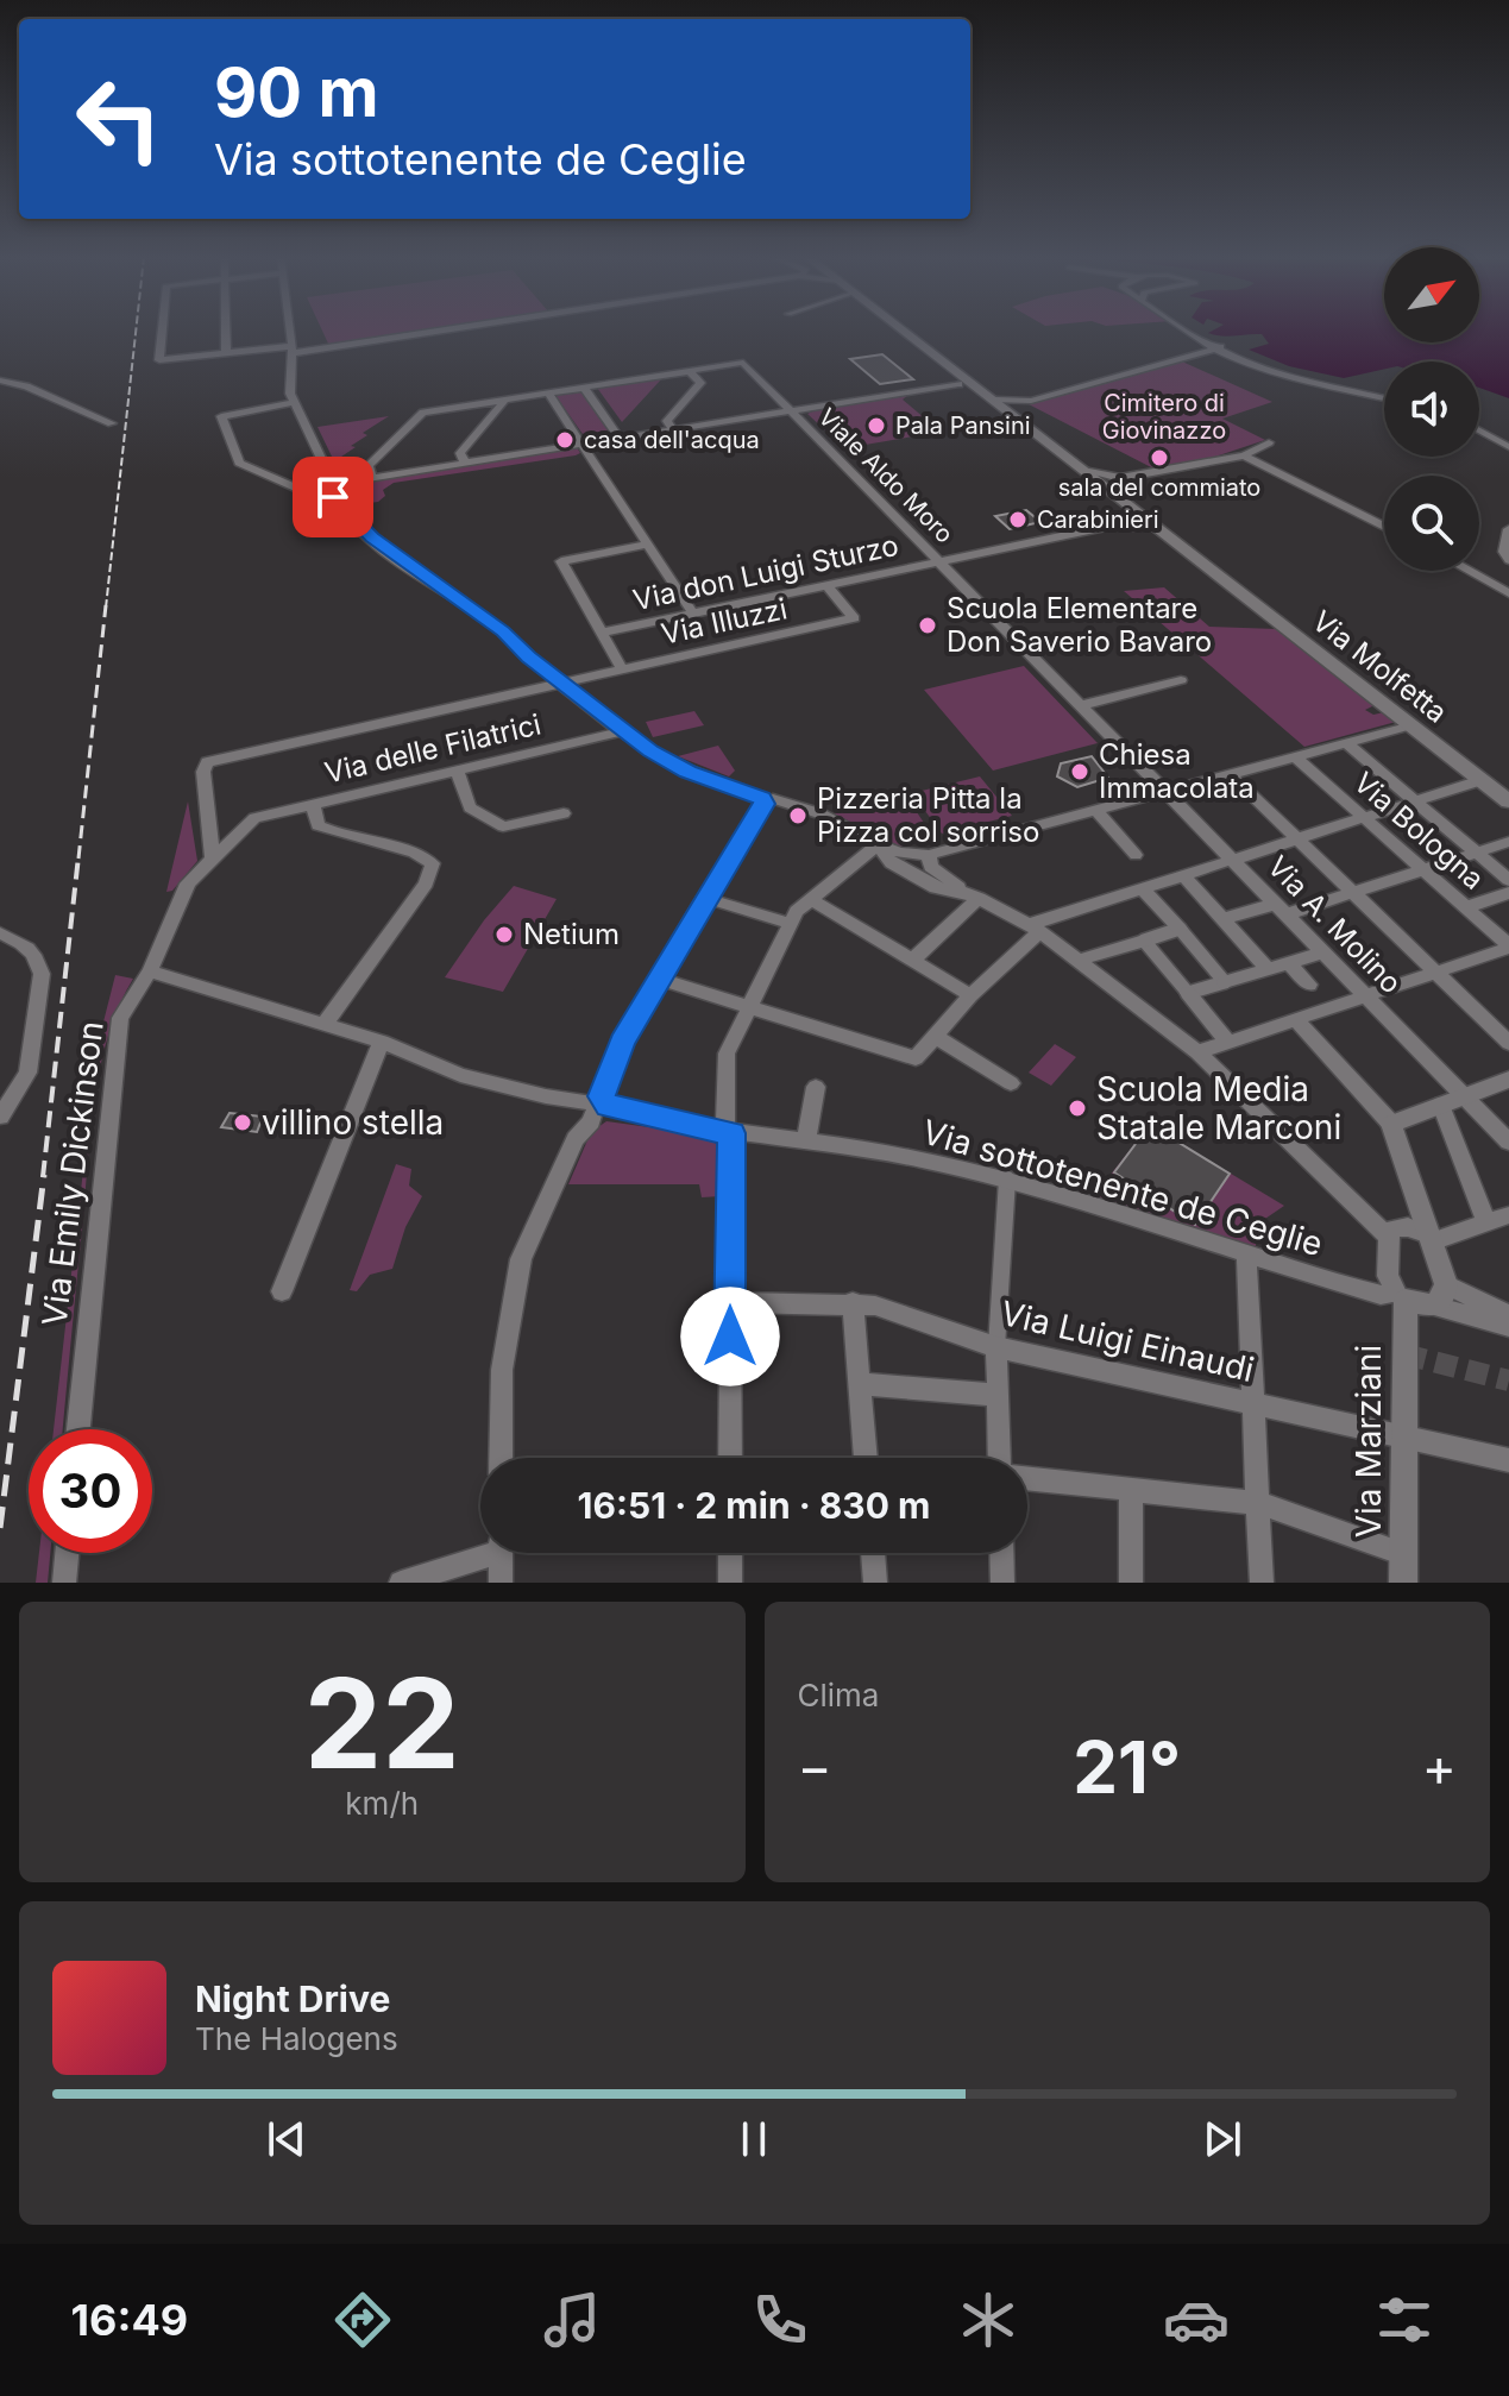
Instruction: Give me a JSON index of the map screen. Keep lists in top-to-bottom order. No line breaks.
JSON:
{"streets":{"main road":["Via Molfetta"],"street":["Viale Aldo Moro","Via don Luigi Sturzo","Via Illuzzi","Via delle Filatrici","Via Bologna","Via A. Molino","Via Emily Dickinson","Via sottotenente de Ceglie","Via Luigi Einaudi","Via Marziani"]},"crossings":[["Viale Aldo Moro","Via don Luigi Sturzo"],["Viale Aldo Moro","Via A. Molino"],["Via don Luigi Sturzo","Via Illuzzi"],["Via don Luigi Sturzo","Via Molfetta"],["Via Illuzzi","Via Emily Dickinson"],["Via delle Filatrici","Via Emily Dickinson"],["Via sottotenente de Ceglie","Via Marziani"],["Via Luigi Einaudi","Via Marziani"]],"parks":["Cimitero di Giovinazzo"],"places":["Pala Pansini","casa dell'acqua","sala del commiato","Carabinieri","Scuola Elementare Don Saverio Bavaro","Chiesa Immacolata","Pizzeria Pitta la Pizza col sorriso","Netium","Scuola Media Statale Marconi","villino stella"],"north":"top right","page":{"turn":["90 m","Via sottotenente de Ceglie"],"limit":"30","trip":"16:51 · 2 min · 830 m","tile":[["22","km/h"],"Clima"],"heat":["−","21°","+"],"song":["Night Drive","The Halogens"],"tabs":"16:49"}}
